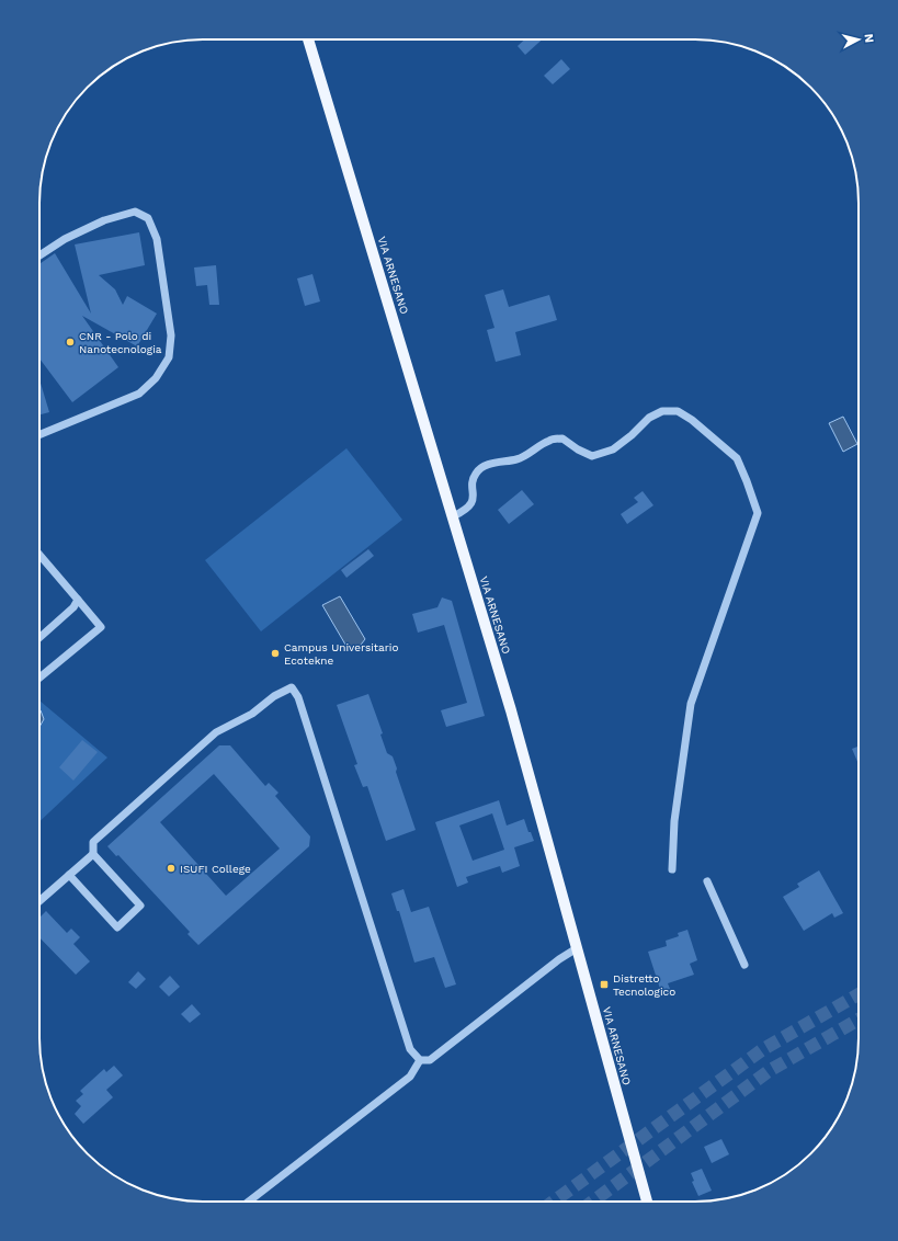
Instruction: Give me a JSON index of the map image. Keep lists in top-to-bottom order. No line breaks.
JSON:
{"streets":{"main road":["VIA ARNESANO"]},"places":{"other":["CNR - Polo di Nanotecnologia","Campus Universitario Ecotekne","ISUFI College"],"transit":["Distretto Tecnologico"]},"north":"right"}
